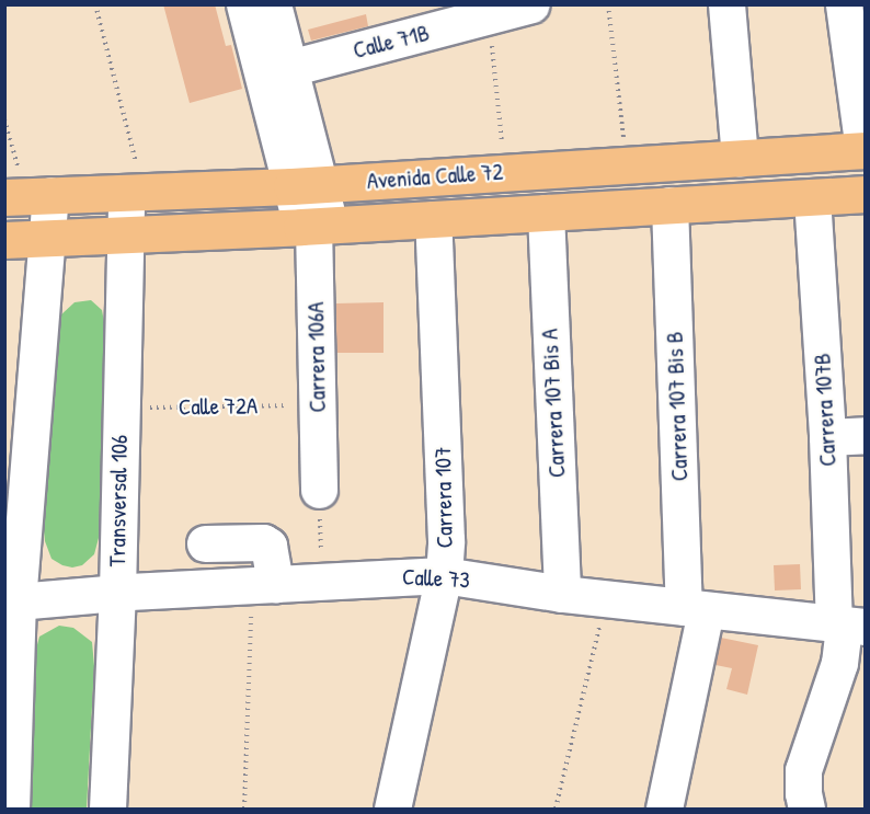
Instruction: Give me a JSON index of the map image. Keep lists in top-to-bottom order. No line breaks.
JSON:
{"streets":{"main road":["Avenida Calle 72"],"street":["Calle 71B","Carrera 106A","Carrera 107 Bis A","Carrera 107 Bis B","Carrera 107B","Carrera 107","Transversal 106","Calle 73"],"path":["Calle 72A"]},"crossings":[["Calle 71B","Carrera 106A"],["Avenida Calle 72","Carrera 106A"],["Avenida Calle 72","Carrera 107 Bis A"],["Avenida Calle 72","Carrera 107 Bis B"],["Avenida Calle 72","Carrera 107B"],["Avenida Calle 72","Carrera 107"],["Avenida Calle 72","Transversal 106"],["Carrera 106A","Calle 72A"],["Carrera 107 Bis A","Calle 73"],["Calle 72A","Transversal 106"],["Carrera 107 Bis B","Calle 73"],["Carrera 107B","Calle 73"],["Carrera 107","Calle 73"],["Transversal 106","Calle 73"]]}
